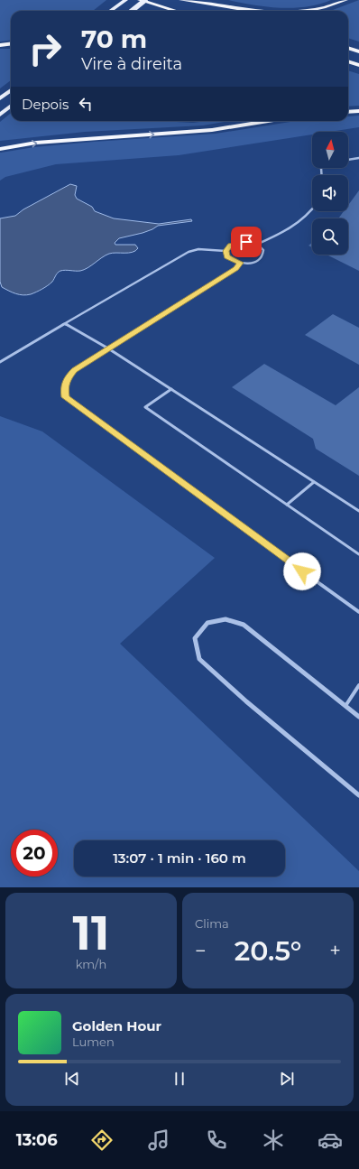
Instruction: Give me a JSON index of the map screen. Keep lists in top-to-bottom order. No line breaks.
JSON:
{"north":"top","page":{"turn":["70 m","Vire à direita"],"then":"Depois","limit":"20","trip":"13:07 · 1 min · 160 m","tile":[["11","km/h"],"Clima"],"heat":["−","20.5°","+"],"song":["Golden Hour","Lumen"],"tabs":"13:06"}}
